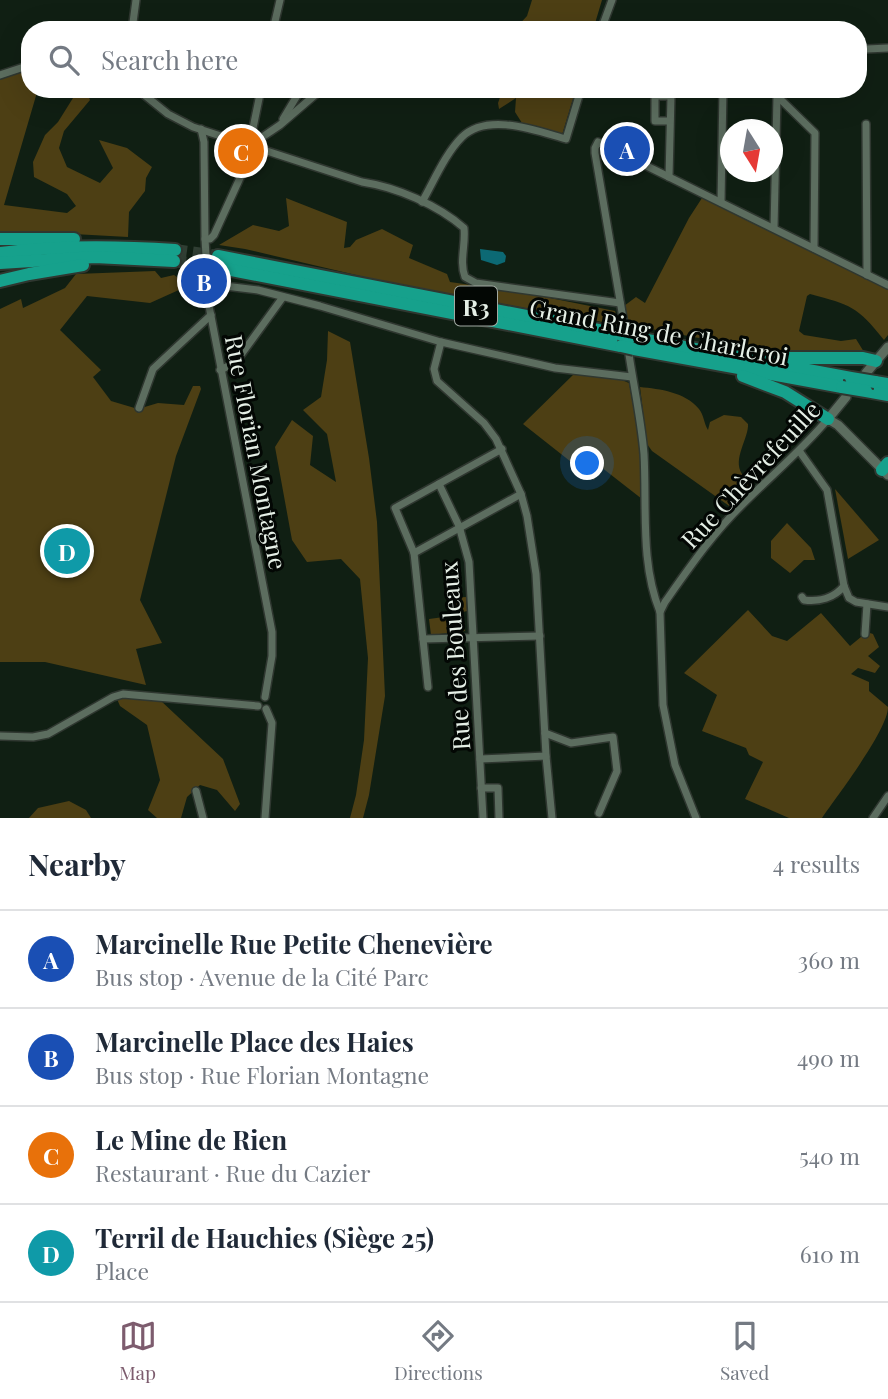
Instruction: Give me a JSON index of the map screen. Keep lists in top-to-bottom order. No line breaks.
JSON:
{"streets":{"highway":["R3","Grand Ring de Charleroi"],"street":["Rue Florian Montagne","Rue Chèvrefeuille","Rue des Bouleaux"]},"crossings":[["Grand Ring de Charleroi","Rue Chèvrefeuille"]],"north":"bottom","page":{"search":"Search here","pins":["A","C","B","D"],"heading":["Nearby","4 results"],"list":[{"mark":"A","name":"Marcinelle Rue Petite Chenevière","note":"Bus stop · Avenue de la Cité Parc","value":"360 m"},{"mark":"B","name":"Marcinelle Place des Haies","note":"Bus stop · Rue Florian Montagne","value":"490 m"},{"mark":"C","name":"Le Mine de Rien","note":"Restaurant · Rue du Cazier","value":"540 m"},{"mark":"D","name":"Terril de Hauchies (Siège 25)","note":"Place","value":"610 m"}],"nav":["Map","Directions","Saved"]}}
